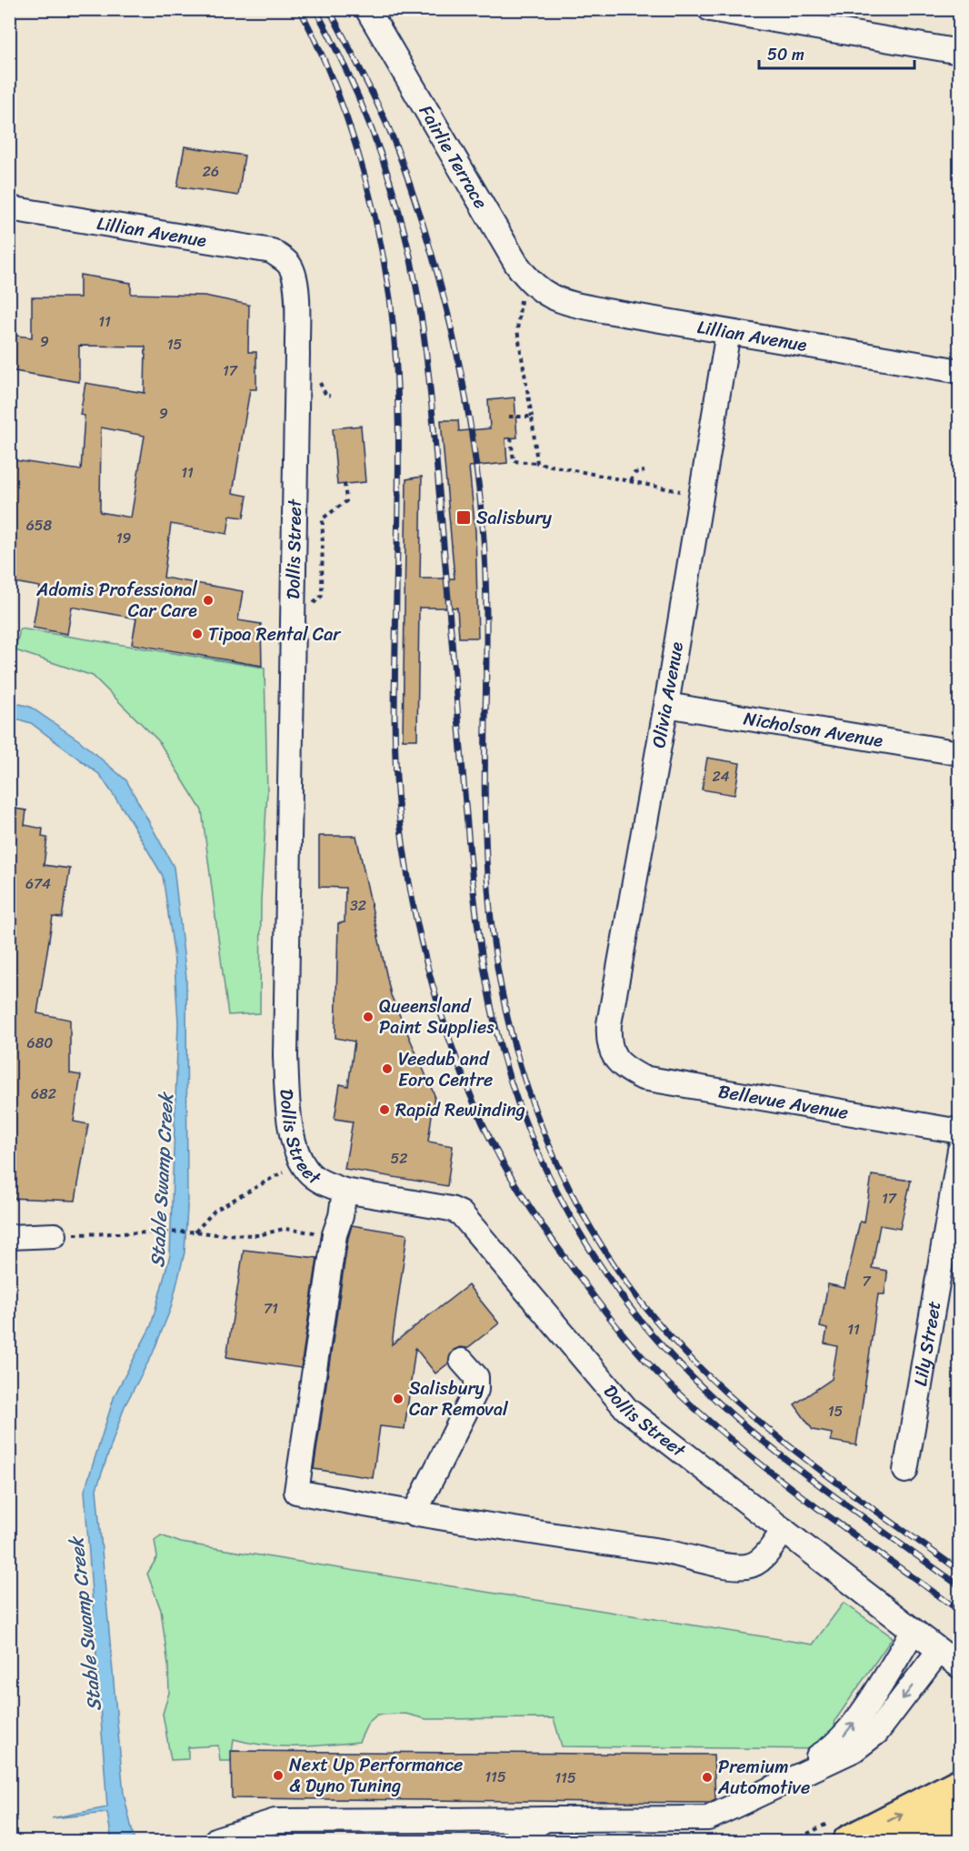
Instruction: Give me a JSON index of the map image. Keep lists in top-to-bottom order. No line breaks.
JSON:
{"streets":{"street":["Fairlie Terrace","Lillian Avenue","Dollis Street","Olivia Avenue","Nicholson Avenue","Bellevue Avenue","Lily Street"]},"crossings":[["Fairlie Terrace","Lillian Avenue"],["Lillian Avenue","Dollis Street"],["Lillian Avenue","Olivia Avenue"],["Olivia Avenue","Nicholson Avenue"],["Olivia Avenue","Bellevue Avenue"]],"water":["Stable Swamp Creek"],"places":{"transit":["Salisbury"],"other":["Adomis Professional Car Care","Tipoa Rental Car","Queensland Paint Supplies","Veedub and Eoro Centre","Rapid Rewinding","Salisbury Car Removal","Next Up Performance & Dyno Tuning","Premium Automotive"]},"house_numbers":["26","11","9","15","17","9","11","658","19","24","674","32","680","682","52","17","7","71","11","15","115","115"],"scale_bar":"50 m"}
